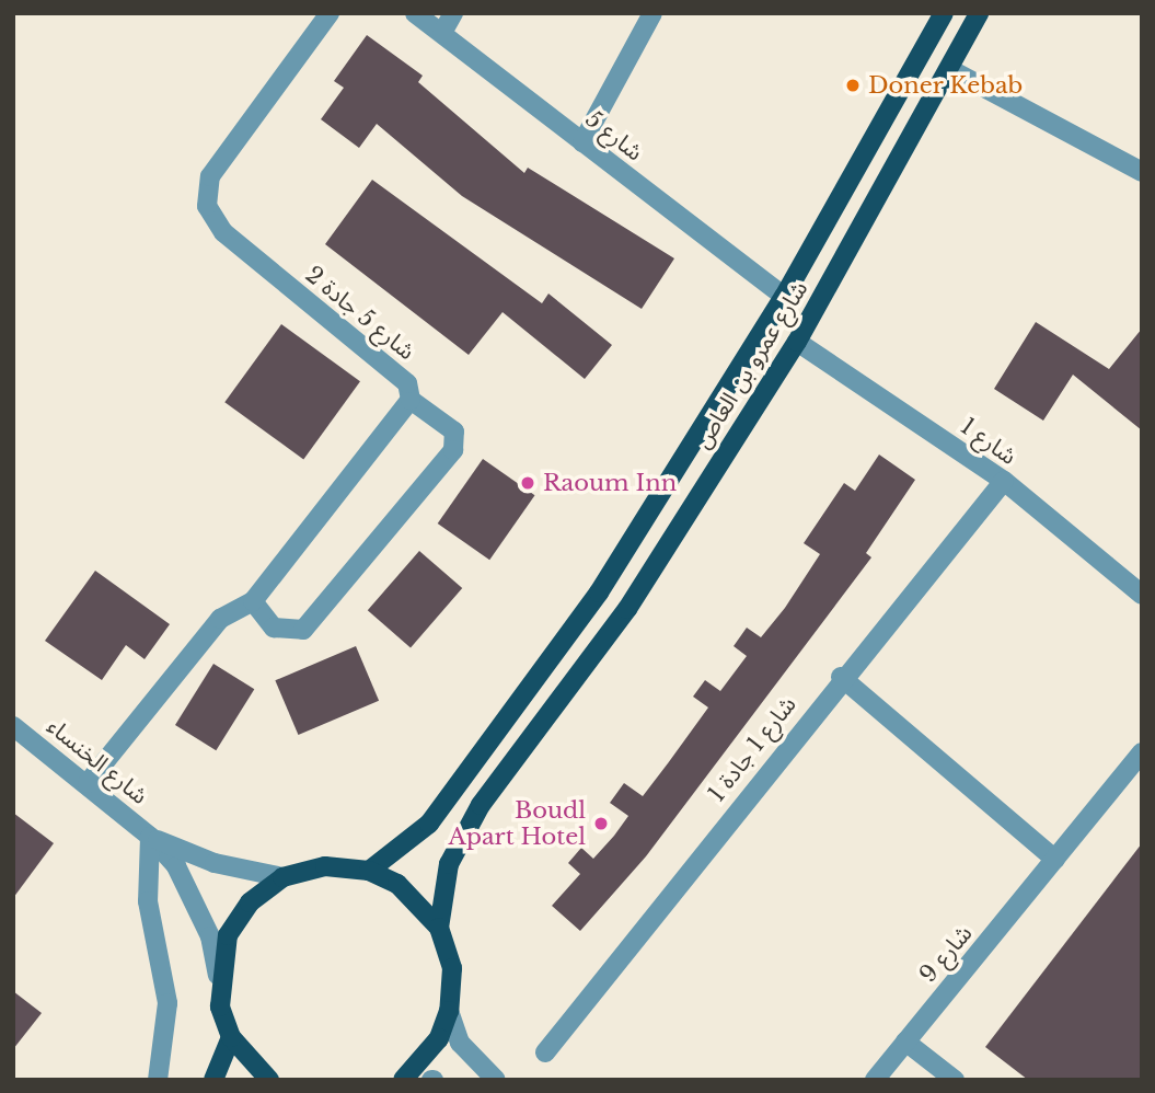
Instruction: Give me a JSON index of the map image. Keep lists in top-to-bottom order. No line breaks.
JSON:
{"streets":{"main road":["شارع عمرو بن العاص"],"street":["شارع 5","شارع 5 جادة 2","شارع 1","شارع 1 جادة 1","شارع الخنساء","شارع 9"]},"crossings":[["شارع 5","شارع عمرو بن العاص"],["شارع عمرو بن العاص","شارع 1"],["شارع 1","شارع 1 جادة 1"]],"places":["Doner Kebab","Raoum Inn","Boudl Apart Hotel"]}
